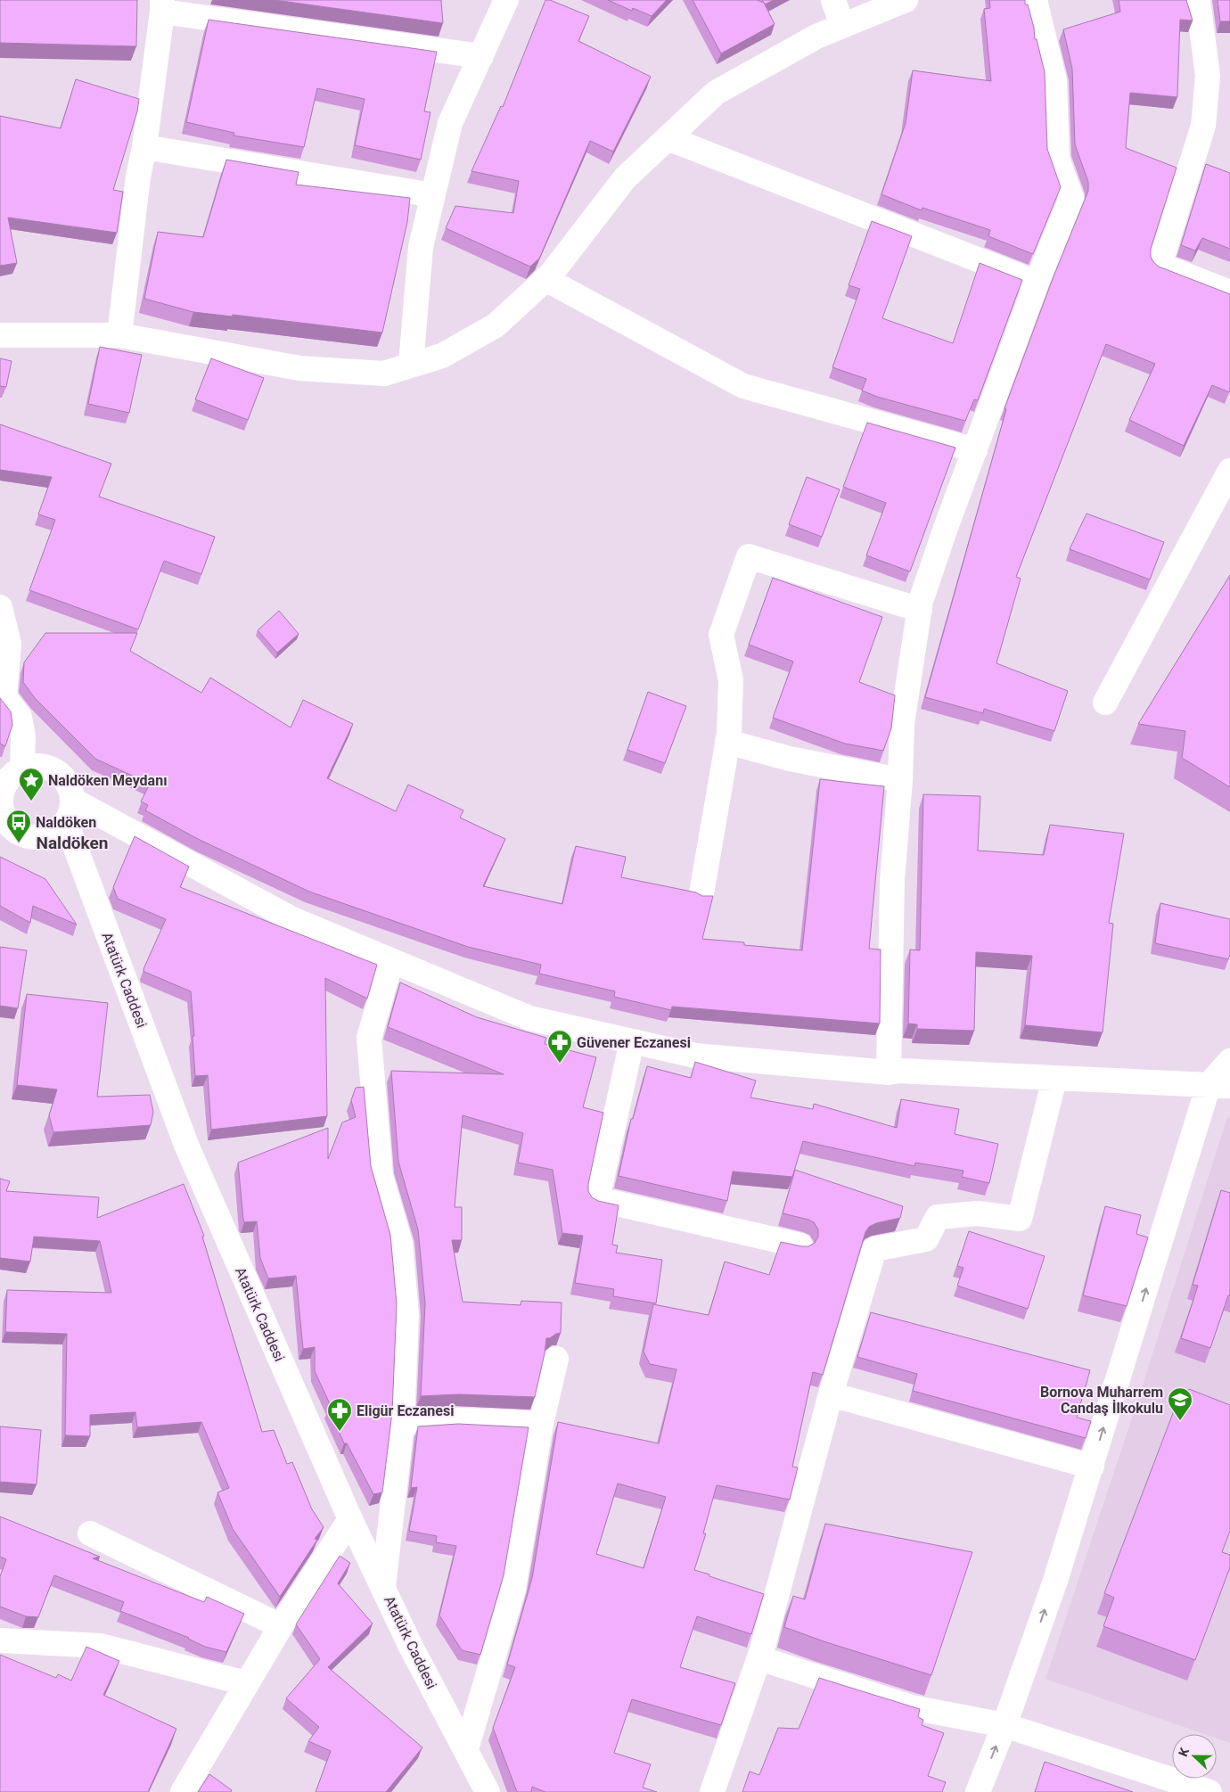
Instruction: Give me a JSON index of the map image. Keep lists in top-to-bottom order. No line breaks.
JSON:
{"streets":{"street":["Atatürk Caddesi"]},"districts":["Naldöken"],"places":{"place":["Naldöken Meydanı"],"bus stop":["Naldöken"],"pharmacy":["Güvener Eczanesi","Eligür Eczanesi"],"school or university":["Bornova Muharrem Candaş İlkokulu"]},"north":"left"}
